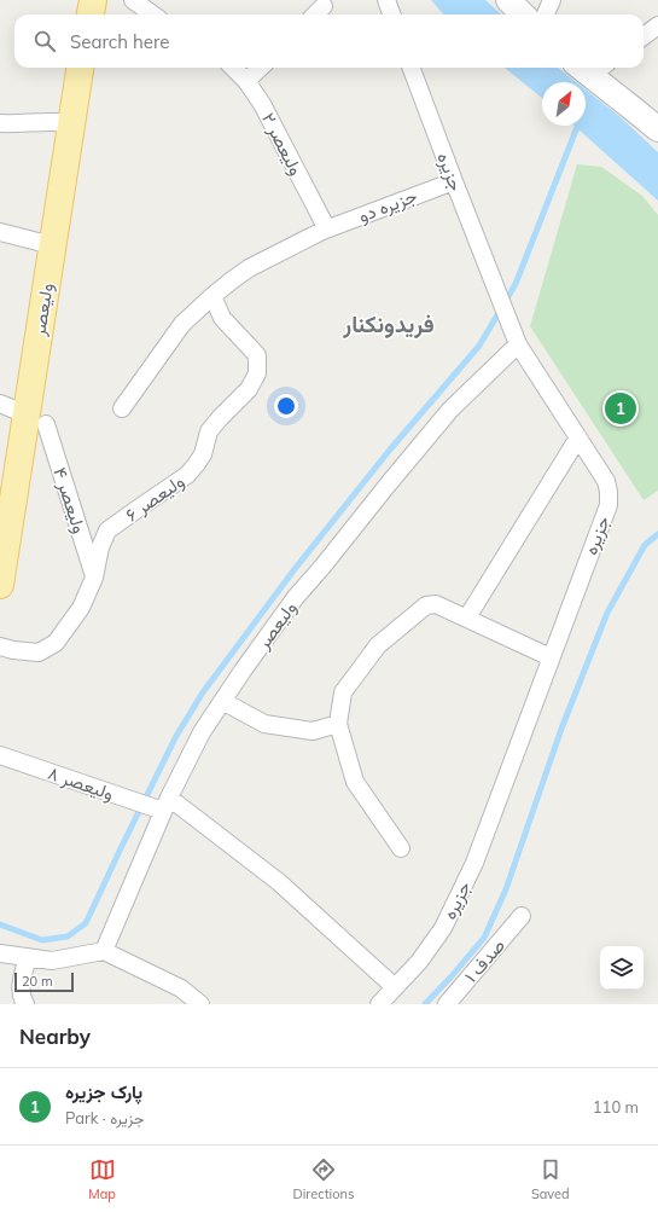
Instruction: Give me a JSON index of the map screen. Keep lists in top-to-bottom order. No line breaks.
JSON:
{"streets":{"main road":["ولیعصر"],"street":["ولیعصر ۲","جزیره","جزیره دو","ولیعصر ۶","ولیعصر ۴","ولیعصر ۸","صدف ۱"]},"crossings":[["ولیعصر ۲","جزیره دو"],["جزیره","جزیره دو"],["جزیره","ولیعصر"],["جزیره","ولیعصر ۸"],["ولیعصر","ولیعصر ۴"],["ولیعصر","ولیعصر ۸"],["ولیعصر ۶","ولیعصر ۴"]],"districts":["فریدونکنار"],"scale_bar":"20 m","north":"top right","page":{"search":"Search here","pins":"1","scale":"20 m","heading":"Nearby","list":[{"mark":"1","name":"پارک جزیره","note":"Park · جزیره","value":"110 m"}],"nav":["Map","Directions","Saved"]}}
